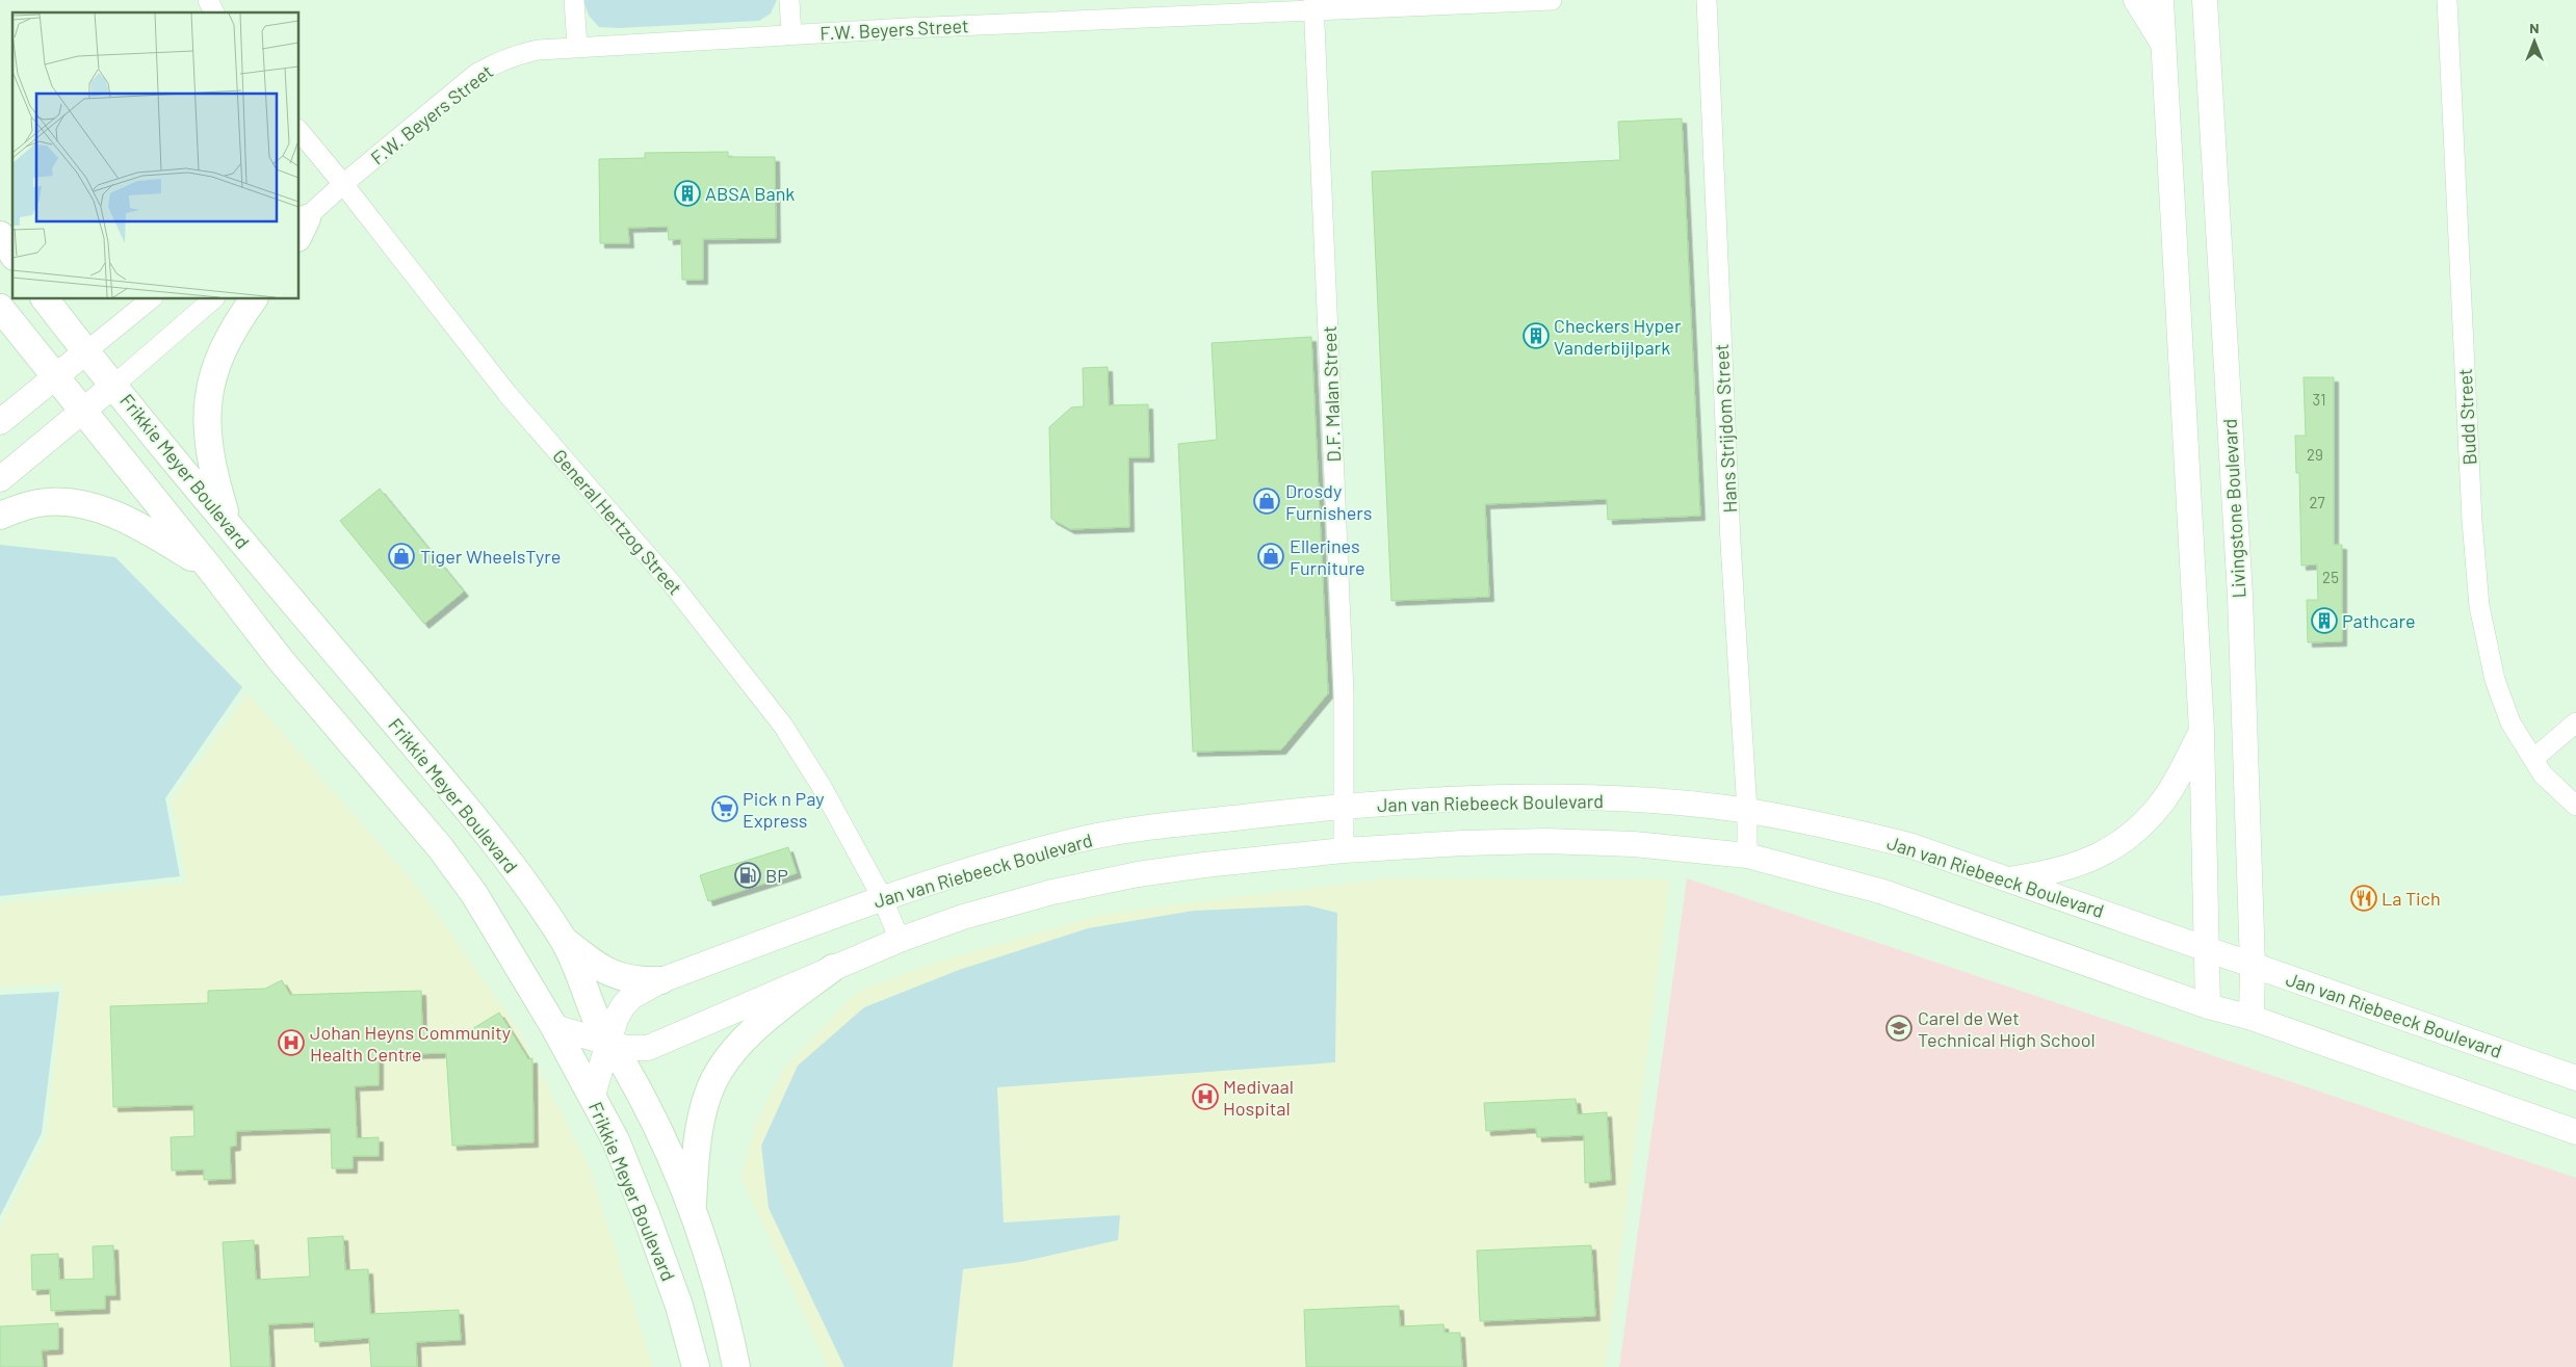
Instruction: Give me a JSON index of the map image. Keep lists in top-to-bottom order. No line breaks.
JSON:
{"streets":{"main road":["Frikkie Meyer Boulevard"],"street":["F.W. Beyers Street","D.F. Malan Street","Budd Street","Hans Strijdom Street","Livingstone Boulevard","General Hertzog Street","Jan van Riebeeck Boulevard"]},"crossings":[["F.W. Beyers Street","D.F. Malan Street"],["F.W. Beyers Street","General Hertzog Street"],["D.F. Malan Street","Jan van Riebeeck Boulevard"],["Hans Strijdom Street","Jan van Riebeeck Boulevard"],["Frikkie Meyer Boulevard","Jan van Riebeeck Boulevard"],["Livingstone Boulevard","Jan van Riebeeck Boulevard"],["General Hertzog Street","Jan van Riebeeck Boulevard"]],"places":{"building":["ABSA Bank","Checkers Hyper Vanderbijlpark","Pathcare"],"shop":["Drosdy Furnishers","Tiger WheelsTyre","Ellerines Furniture"],"supermarket":["Pick n Pay Express"],"fuel station":["BP"],"restaurant":["La Tich"],"school or university":["Carel de Wet Technical High School"],"hospital":["Johan Heyns Community Health Centre","Medivaal Hospital"]},"house_numbers":["31","29","27","25"],"north":"top"}
